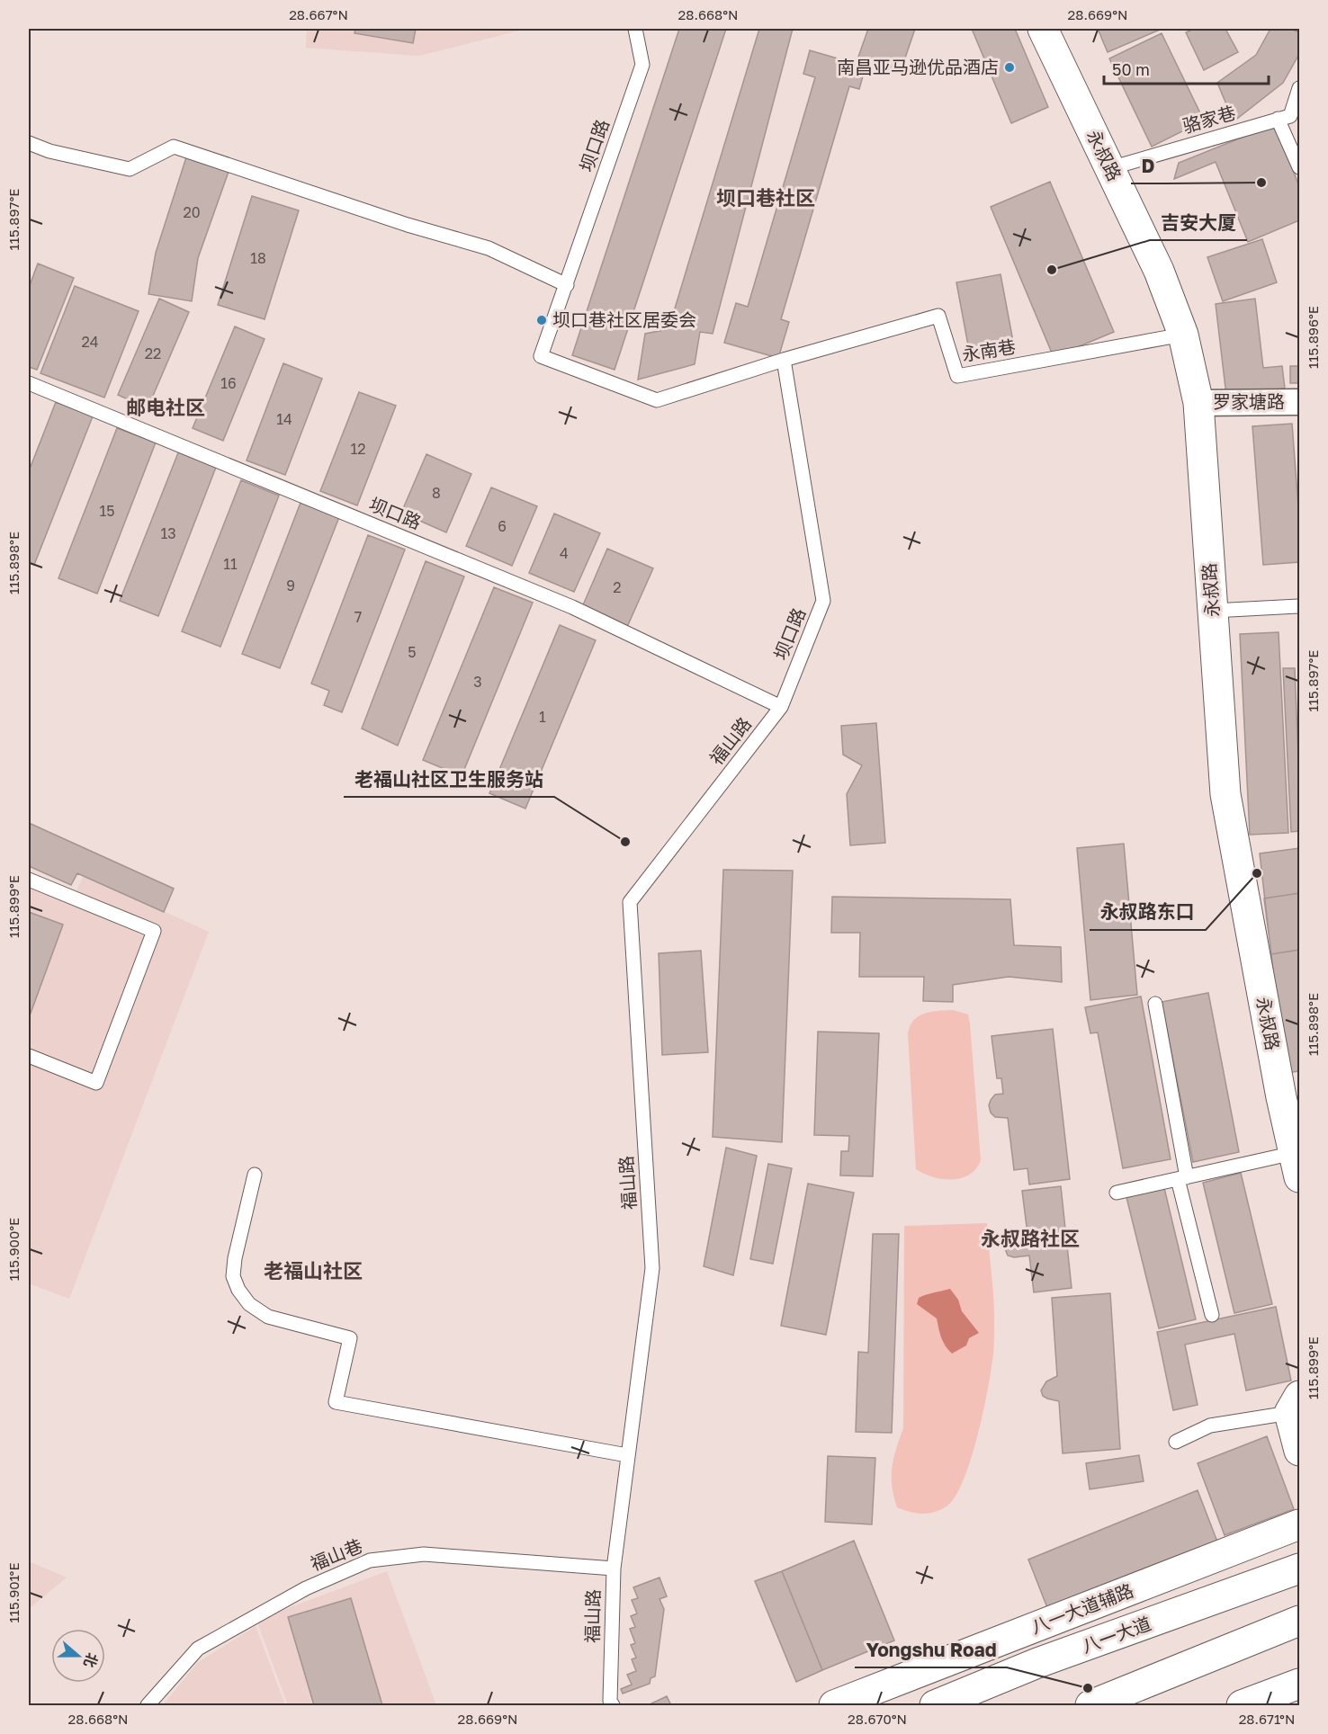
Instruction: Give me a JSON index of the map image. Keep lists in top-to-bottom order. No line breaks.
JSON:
{"streets":{"main road":["永叔路","八一大道辅路","八一大道"],"street":["罗家塘路"],"lane":["骆家巷","坝口路","永南巷","福山路","福山巷"]},"crossings":[["骆家巷","永叔路"],["坝口路","永南巷"],["坝口路","福山路"],["永叔路","永南巷"],["永叔路","罗家塘路"],["福山路","福山巷"]],"districts":["坝口巷社区","邮电社区","永叔路社区","老福山社区"],"places":["南昌亚马逊优品酒店","D","吉安大厦","坝口巷社区居委会","老福山社区卫生服务站","永叔路东口","Yongshu Road"],"house_numbers":["20","18","24","22","16","14","12","8","15","6","13","4","11","9","2","7","5","3","1"],"scale_bar":"50 m","north":"right","coordinates":["28.667°N","28.668°N","28.669°N","115.897°E","115.896°E","115.898°E","115.899°E","115.900°E","115.901°E","28.670°N","28.671°N"]}
